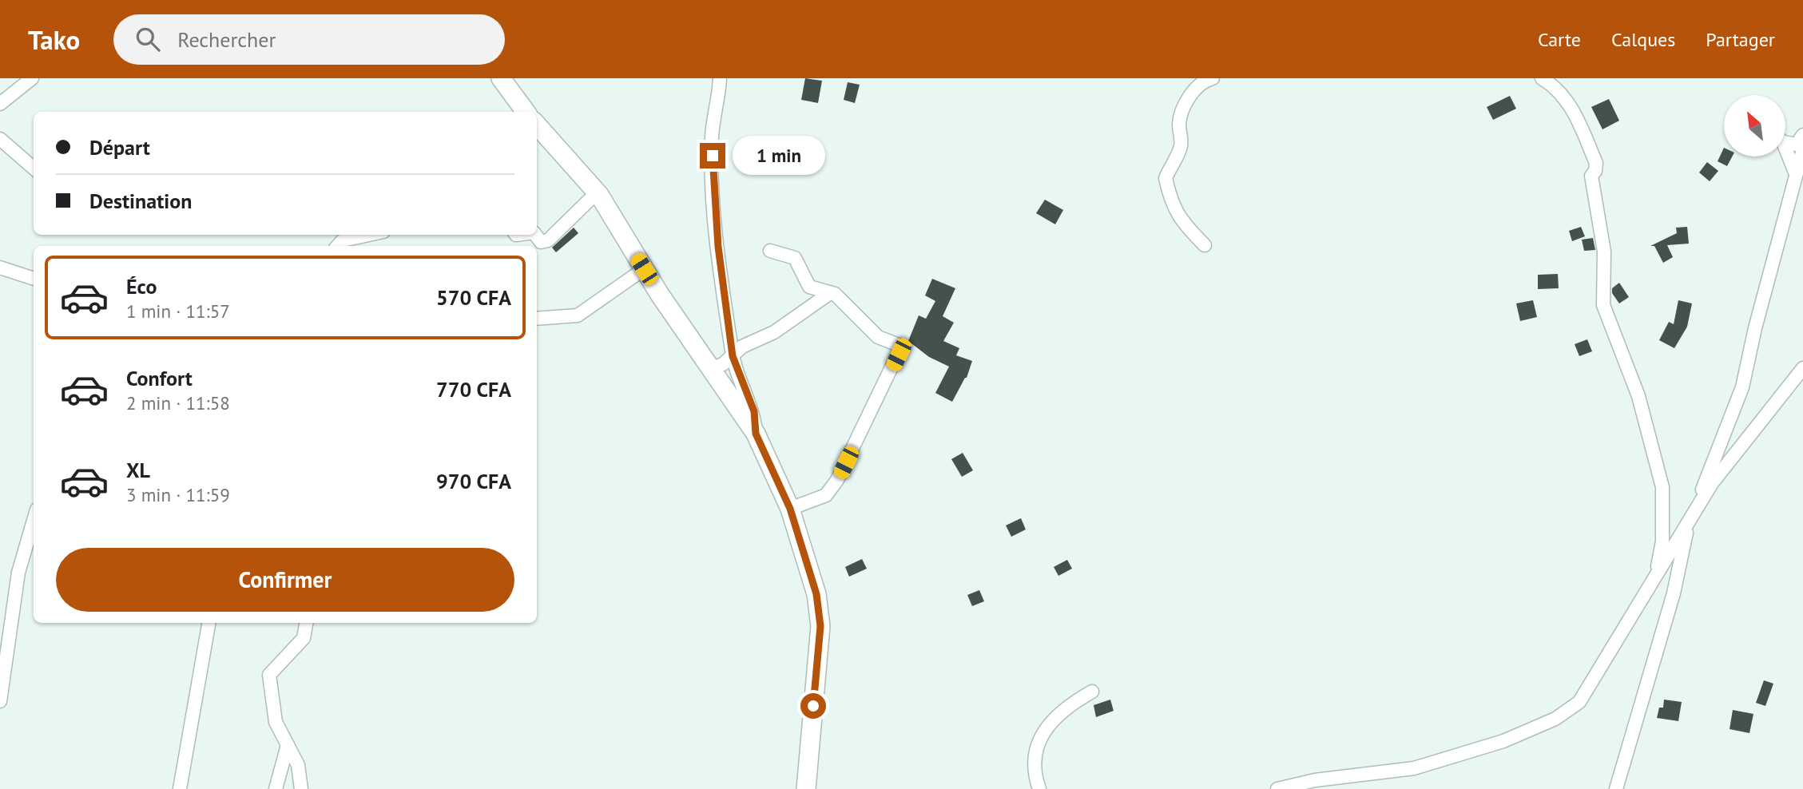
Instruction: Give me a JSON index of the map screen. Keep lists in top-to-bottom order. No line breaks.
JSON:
{"north":"top left","page":{"header":"Tako","search":"Rechercher","nav":["Carte","Calques","Partager"],"banner":["Départ","Destination"],"bubble":"1 min","list":[{"name":"Éco","note":"1 min · 11:57","value":"570 CFA"},{"name":"Confort","note":"2 min · 11:58","value":"770 CFA"},{"name":"XL","note":"3 min · 11:59","value":"970 CFA"}],"buttons":"Confirmer"}}
